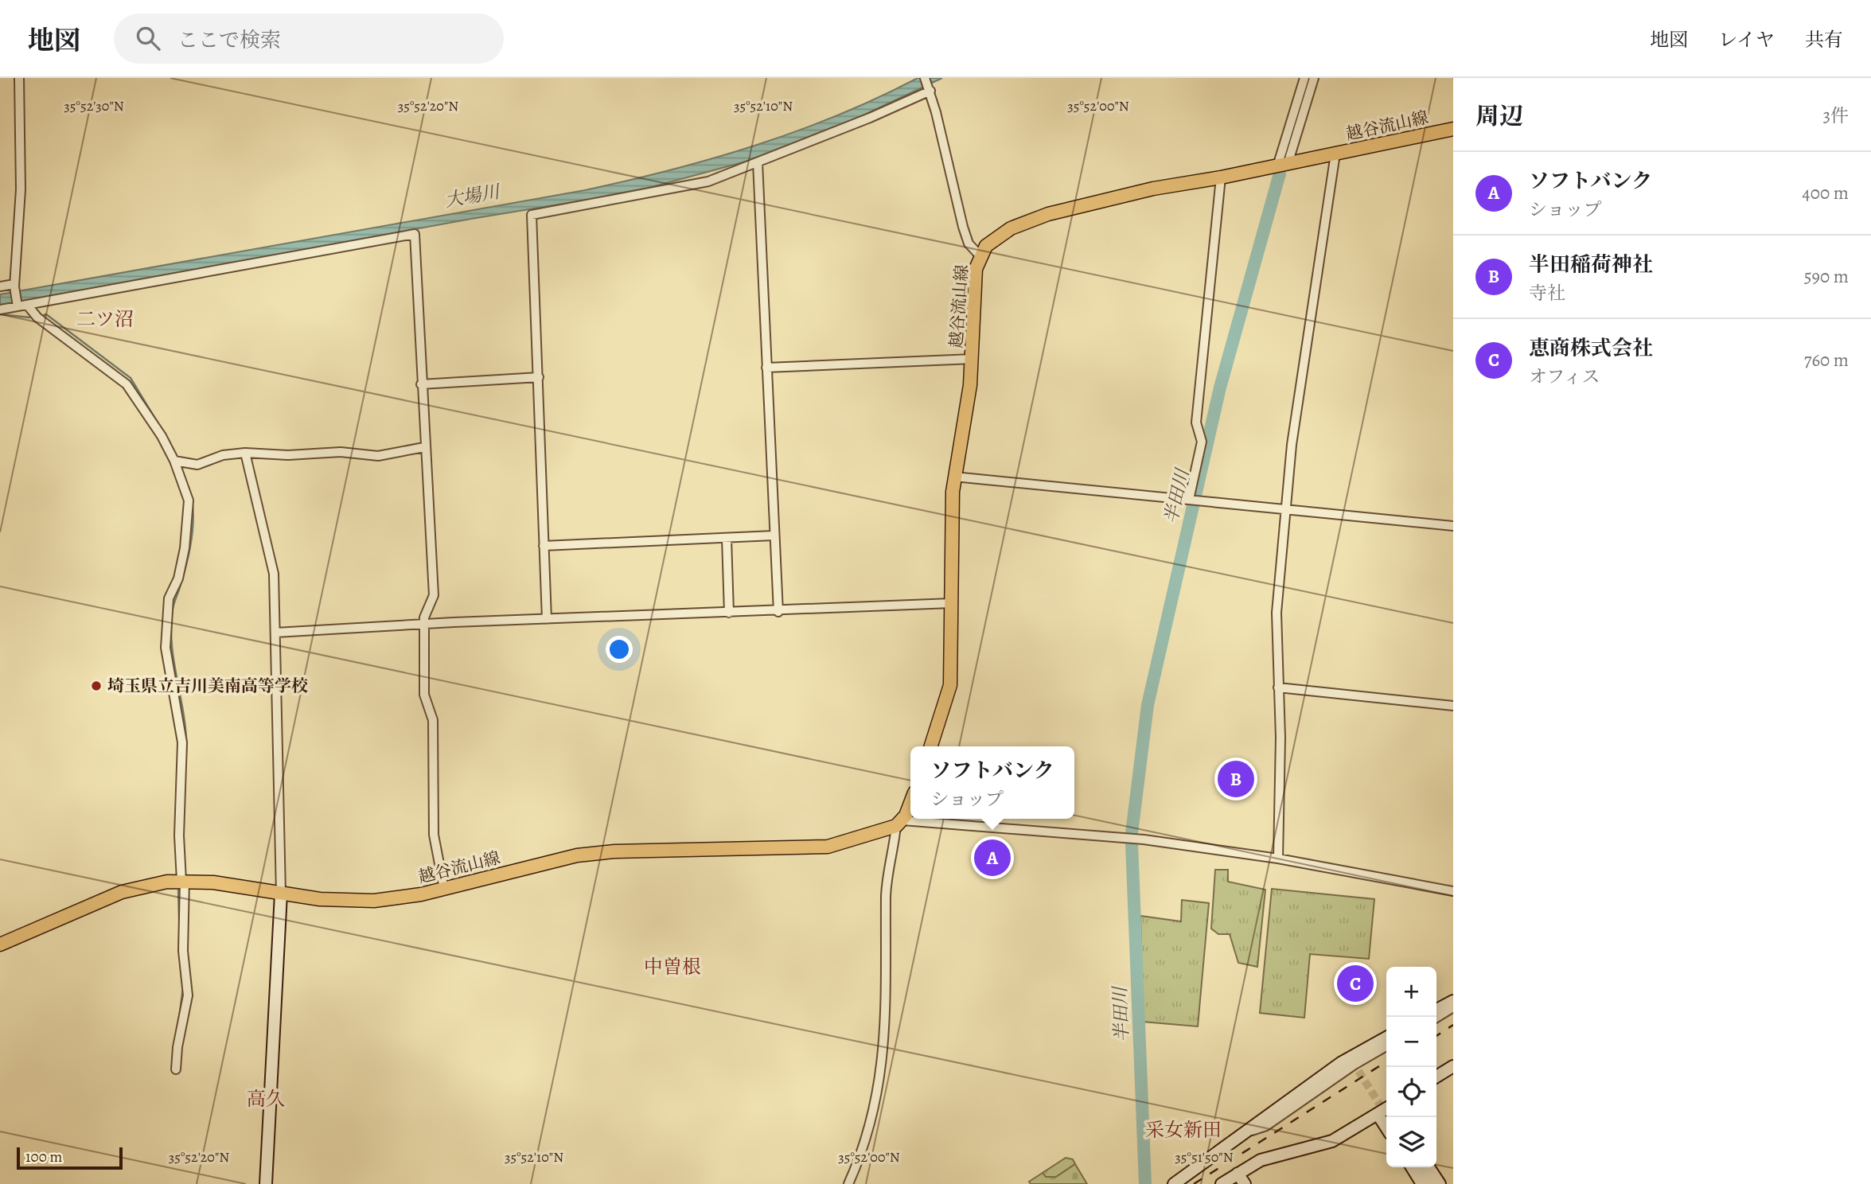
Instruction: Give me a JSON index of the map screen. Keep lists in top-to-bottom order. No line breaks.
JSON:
{"streets":{"main road":["越谷流山線"]},"districts":["二ツ沼","中曽根","高久","采女新田"],"water":["大場川","半田川"],"places":["埼玉県立吉川美南高等学校"],"scale_bar":"100 m","page":{"header":"地図","search":"ここで検索","nav":["地図","レイヤ","共有"],"heading":["周辺","3件"],"list":[{"mark":"A","name":"ソフトバンク","note":"ショップ","value":"400 m"},{"mark":"B","name":"半田稲荷神社","note":"寺社","value":"590 m"},{"mark":"C","name":"恵商株式会社","note":"オフィス","value":"760 m"}],"popup":["ソフトバンク","ショップ"],"pins":["B","A","C"],"map_buttons":["+","−"],"scale":"100 m"},"coordinates":["35°52'30\"N","35°52'20\"N","35°52'10\"N","35°52'00\"N","35°51'50\"N"]}
